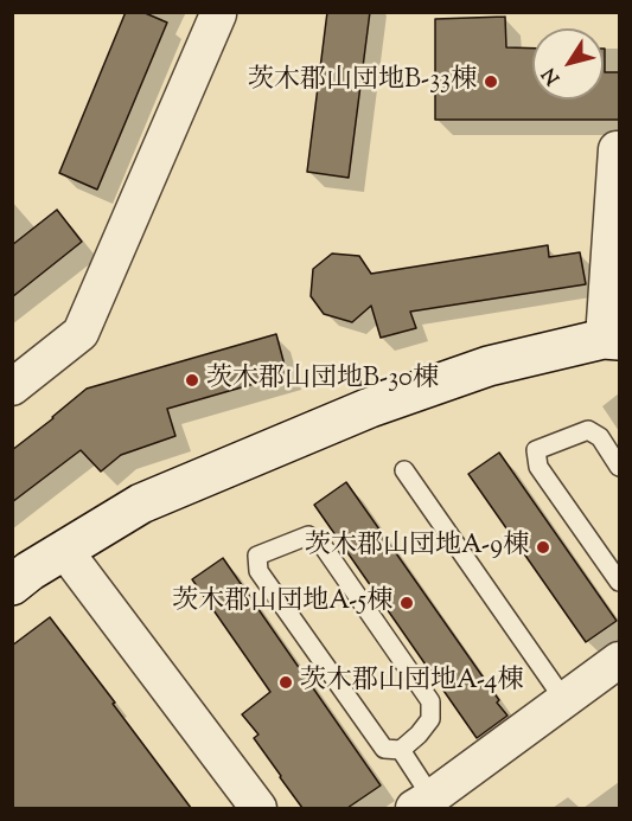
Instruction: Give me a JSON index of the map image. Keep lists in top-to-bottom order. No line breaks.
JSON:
{"places":["茨木郡山団地B-33棟","茨木郡山団地B-30棟","茨木郡山団地A-9棟","茨木郡山団地A-5棟","茨木郡山団地A-4棟"],"north":"bottom left"}
